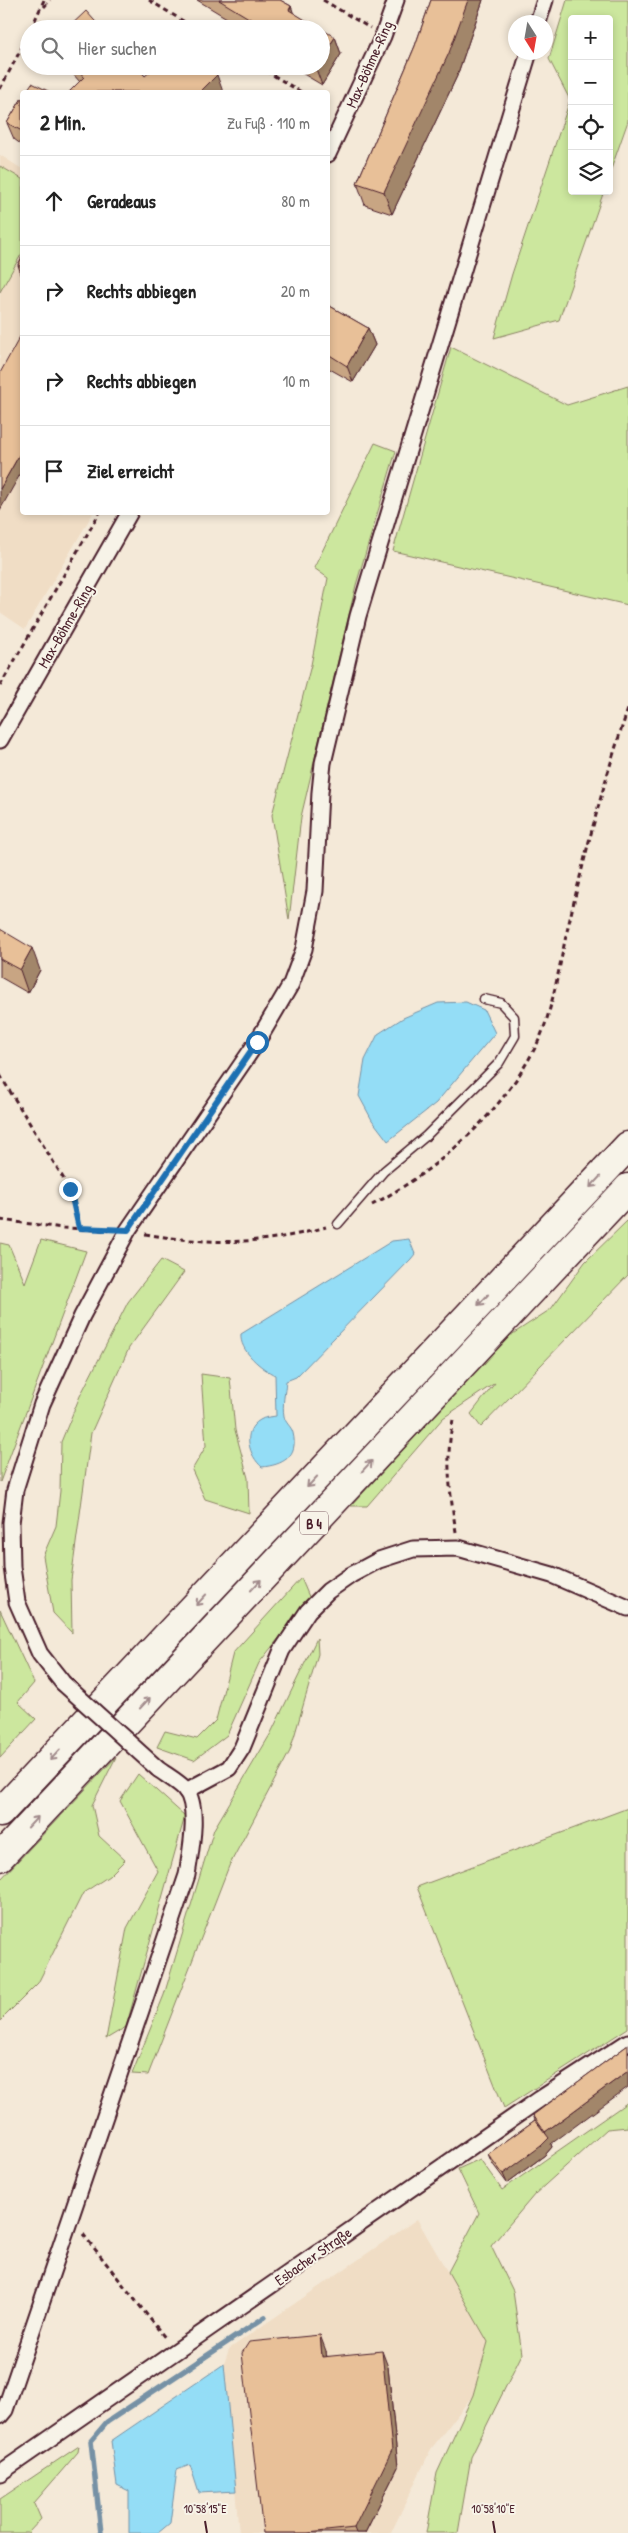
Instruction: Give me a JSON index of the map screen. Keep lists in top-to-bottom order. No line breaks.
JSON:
{"streets":{"highway":["B 4"],"street":["Max-Böhme-Ring","Esbacher Straße"]},"north":"bottom","page":{"map_buttons":["+","−"],"search":"Hier suchen","heading":["2 Min.","Zu Fuß · 110 m"],"list":[["Geradeaus","80 m"],["Rechts abbiegen","20 m"],["Rechts abbiegen","10 m"],"Ziel erreicht"]},"coordinates":["10°58'15\"E","10°58'10\"E"]}
